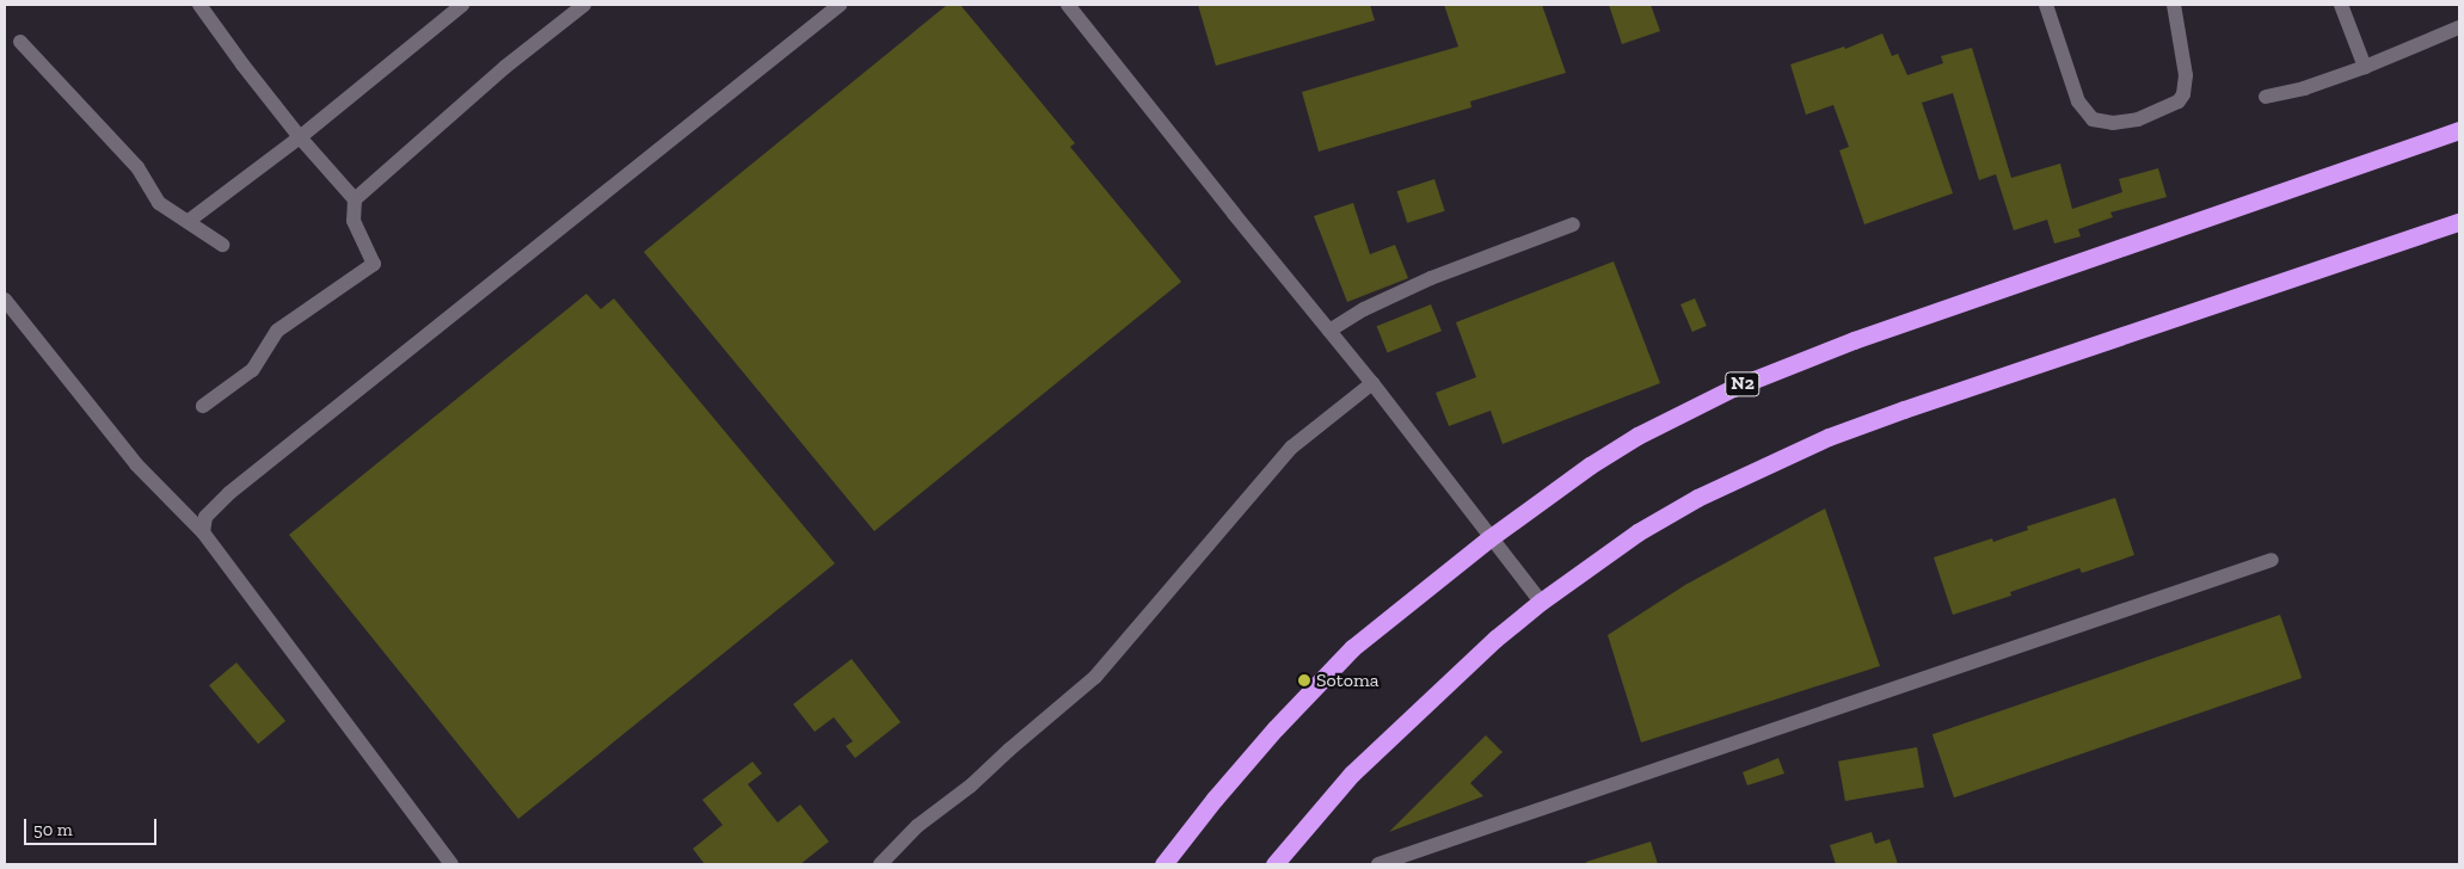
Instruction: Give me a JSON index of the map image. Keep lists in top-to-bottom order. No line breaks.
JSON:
{"streets":{"highway":["N2"]},"places":["Sotoma"],"scale_bar":"50 m"}
